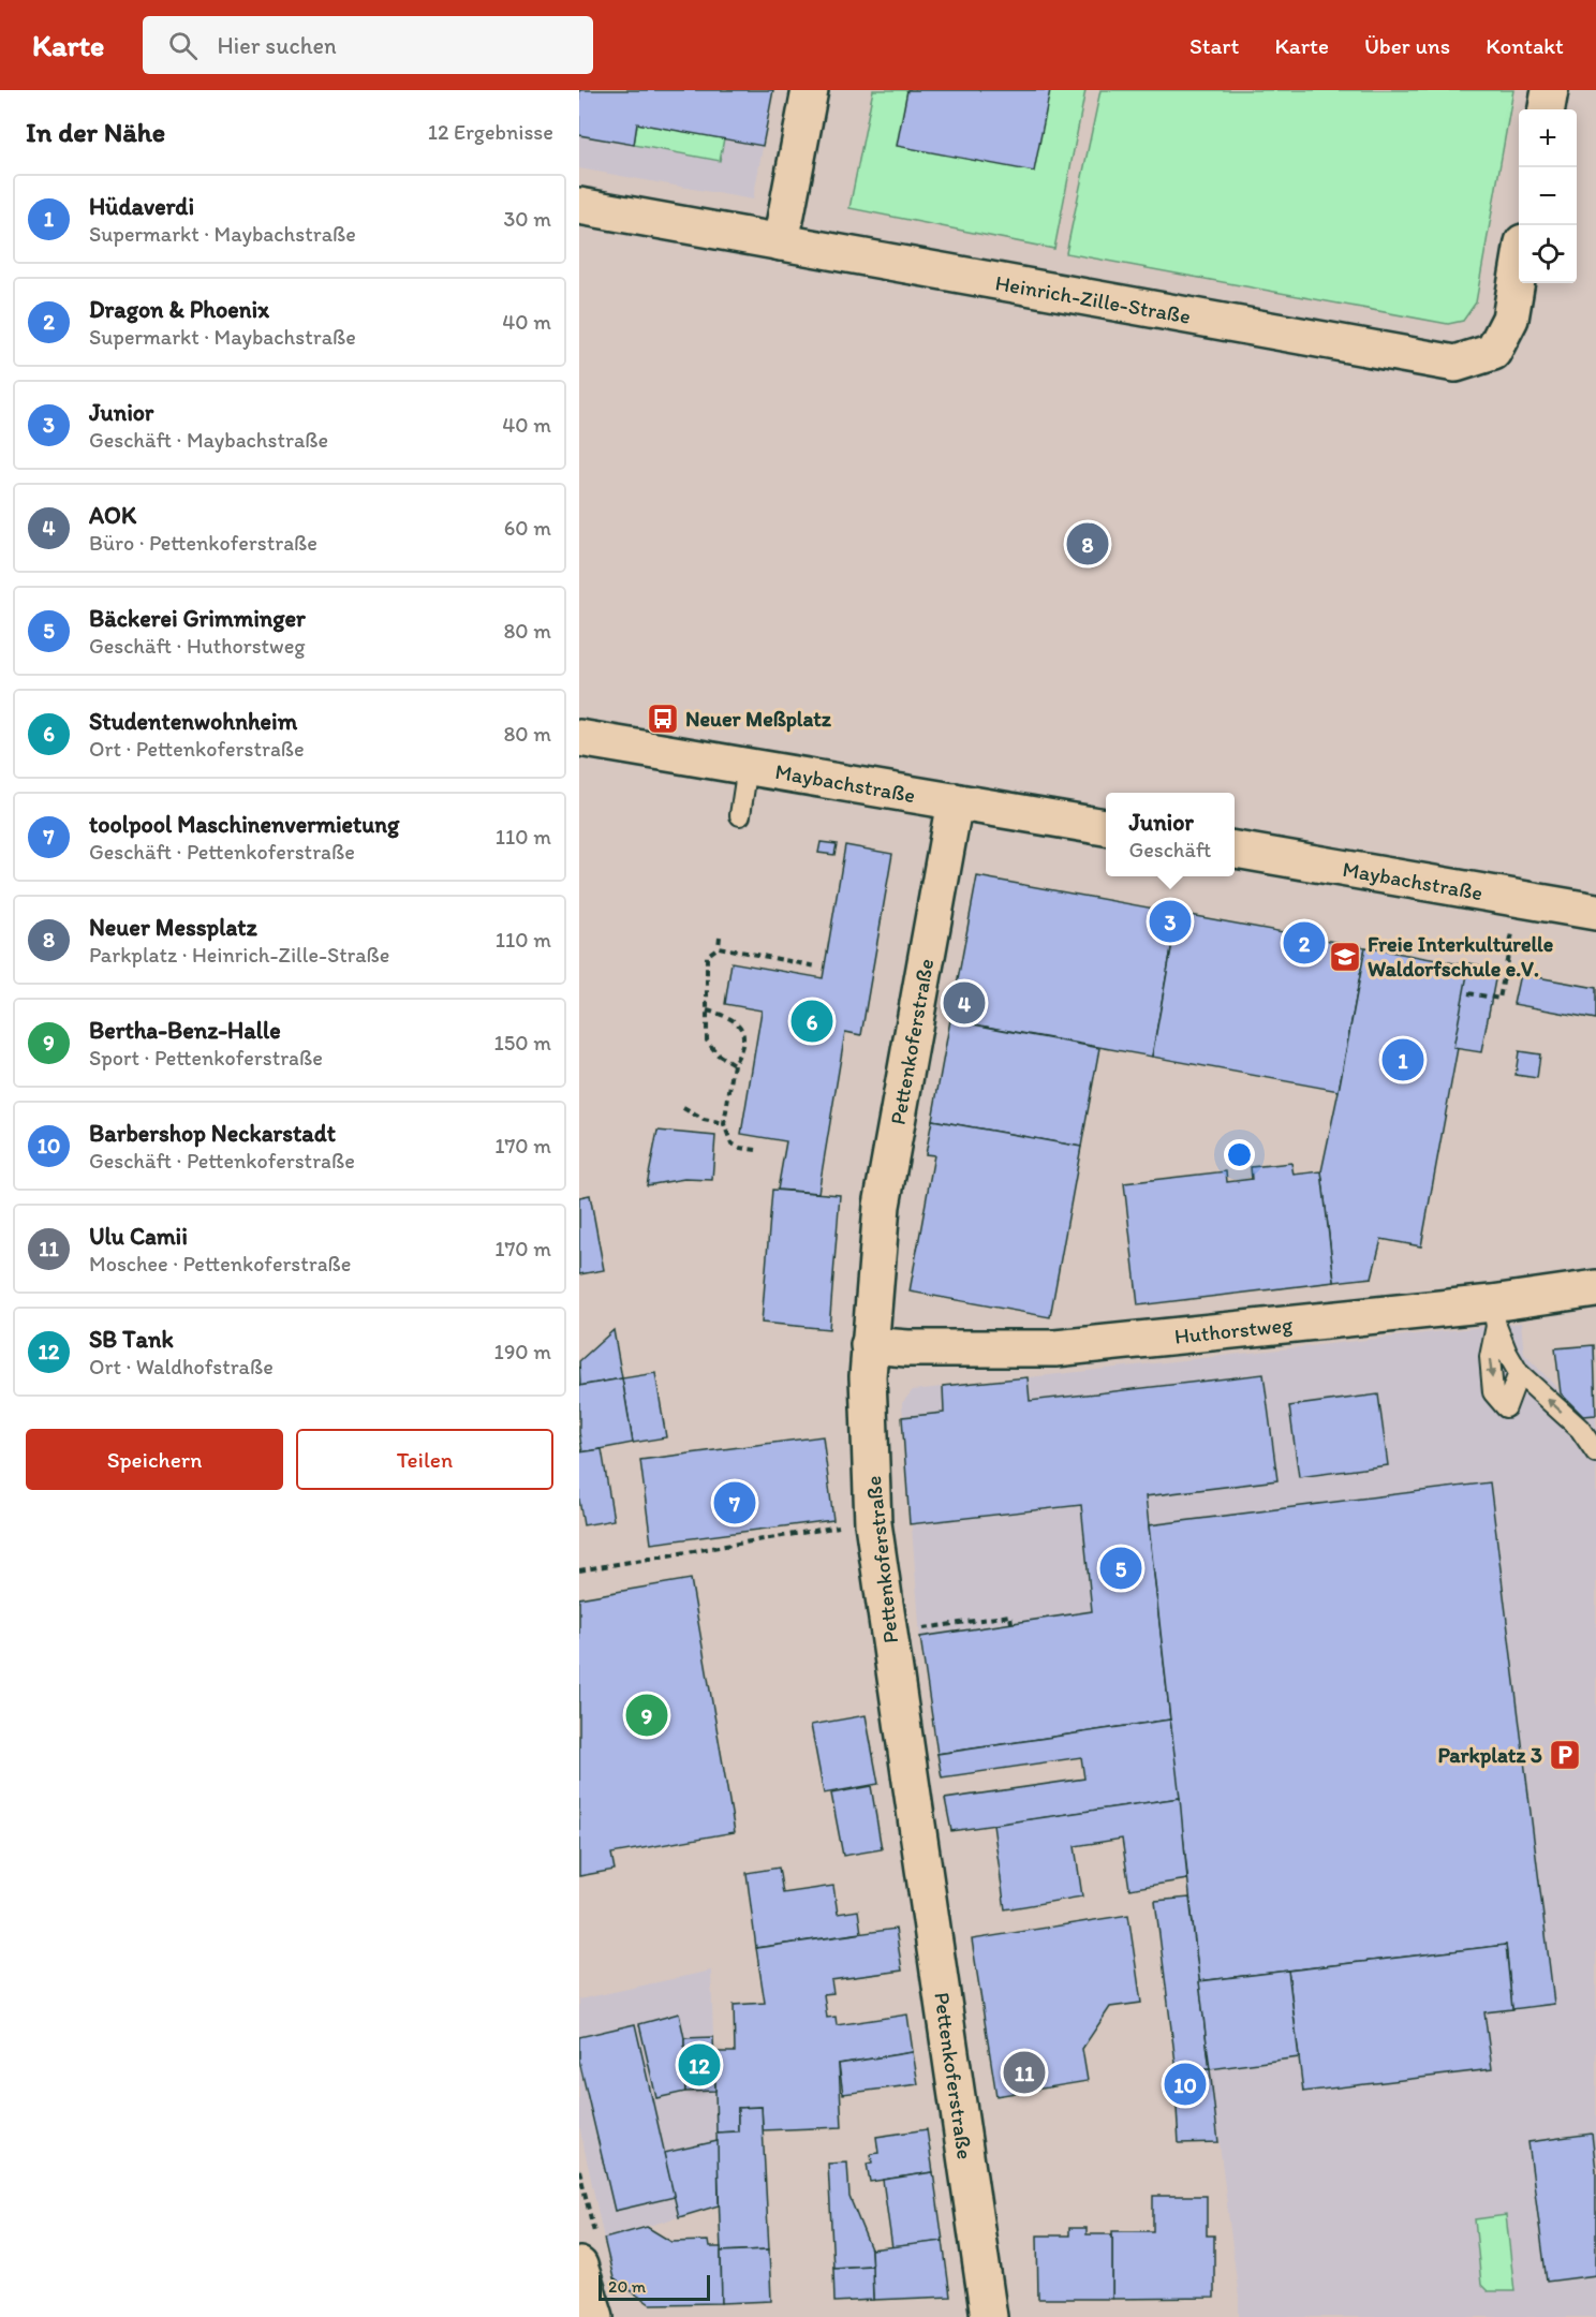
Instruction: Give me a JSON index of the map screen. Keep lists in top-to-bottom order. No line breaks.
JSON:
{"streets":{"street":["Heinrich-Zille-Straße","Maybachstraße","Pettenkoferstraße","Huthorstweg"]},"crossings":[["Maybachstraße","Pettenkoferstraße"],["Pettenkoferstraße","Huthorstweg"]],"places":{"bus stop":["Neuer Meßplatz"],"school or university":["Freie Interkulturelle Waldorfschule e.V."],"parking":["Parkplatz 3"]},"scale_bar":"20 m","page":{"header":"Karte","search":"Hier suchen","nav":["Start","Karte","Über uns","Kontakt"],"heading":["In der Nähe","12 Ergebnisse"],"map_buttons":["+","−"],"list":[{"mark":"1","name":"Hüdaverdi","note":"Supermarkt · Maybachstraße","value":"30 m"},{"mark":"2","name":"Dragon & Phoenix","note":"Supermarkt · Maybachstraße","value":"40 m"},{"mark":"3","name":"Junior","note":"Geschäft · Maybachstraße","value":"40 m"},{"mark":"4","name":"AOK","note":"Büro · Pettenkoferstraße","value":"60 m"},{"mark":"5","name":"Bäckerei Grimminger","note":"Geschäft · Huthorstweg","value":"80 m"},{"mark":"6","name":"Studentenwohnheim","note":"Ort · Pettenkoferstraße","value":"80 m"},{"mark":"7","name":"toolpool Maschinenvermietung","note":"Geschäft · Pettenkoferstraße","value":"110 m"},{"mark":"8","name":"Neuer Messplatz","note":"Parkplatz · Heinrich-Zille-Straße","value":"110 m"},{"mark":"9","name":"Bertha-Benz-Halle","note":"Sport · Pettenkoferstraße","value":"150 m"},{"mark":"10","name":"Barbershop Neckarstadt","note":"Geschäft · Pettenkoferstraße","value":"170 m"},{"mark":"11","name":"Ulu Camii","note":"Moschee · Pettenkoferstraße","value":"170 m"},{"mark":"12","name":"SB Tank","note":"Ort · Waldhofstraße","value":"190 m"}],"pins":["8","3","2","4","6","1","7","5","9","12","11","10"],"popup":["Junior","Geschäft"],"buttons":["Speichern","Teilen"],"scale":"20 m"}}
